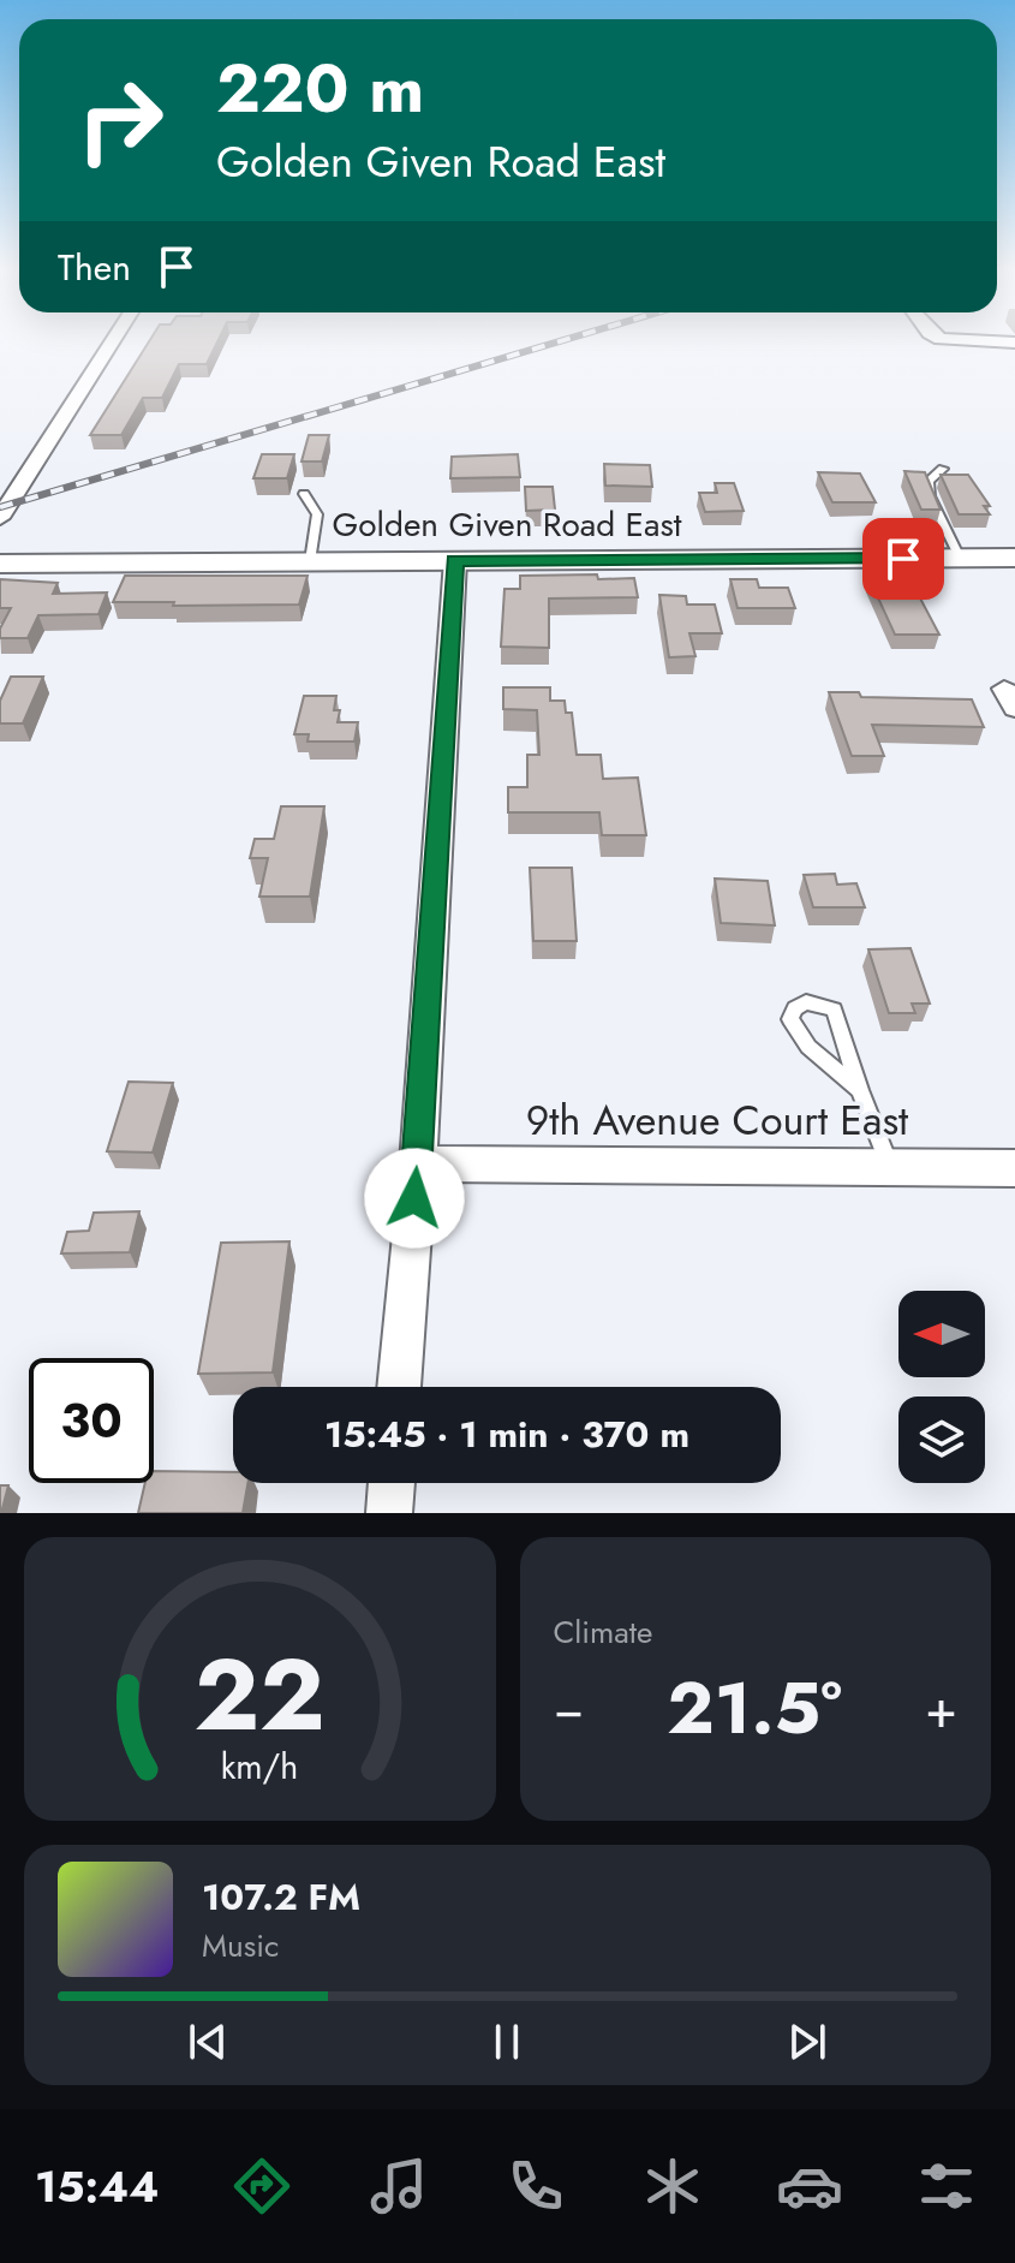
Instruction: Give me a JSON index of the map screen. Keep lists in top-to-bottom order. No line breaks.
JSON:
{"streets":{"street":["Golden Given Road East","9th Avenue Court East"]},"north":"left","page":{"turn":["220 m","Golden Given Road East"],"then":"Then","limit":"30","trip":"15:45 · 1 min · 370 m","tile":"Climate","heat":["−","21.5°","+"],"song":["107.2 FM","Music"],"tabs":"15:44","gauge":["22","km/h"]}}
